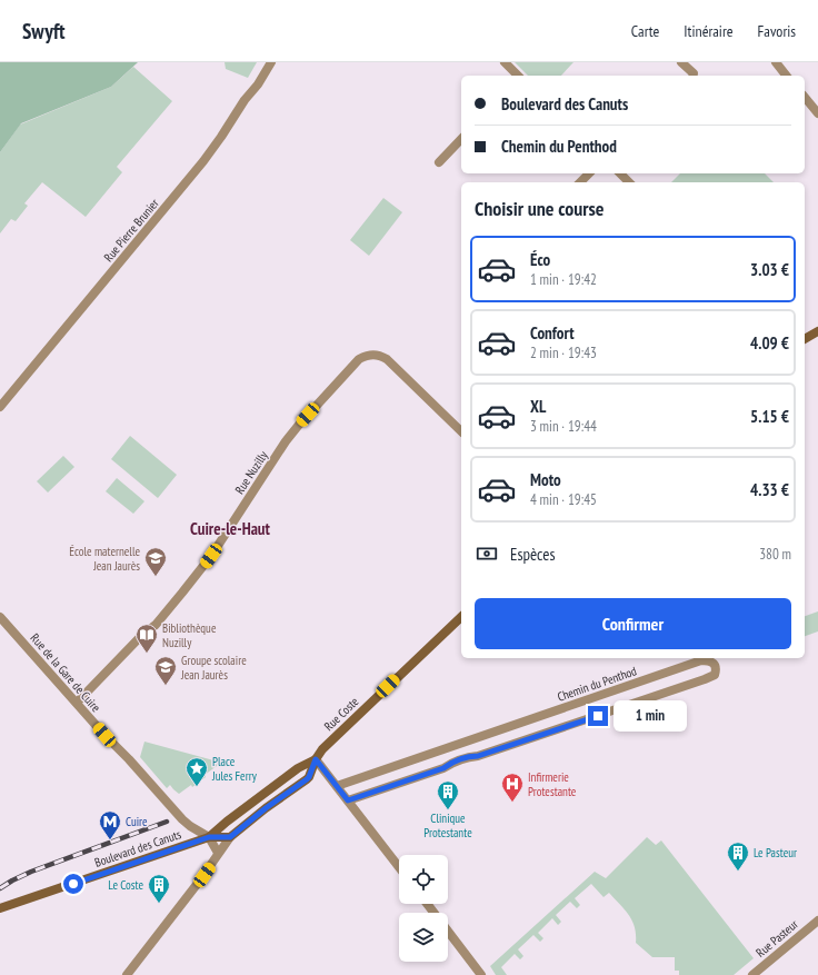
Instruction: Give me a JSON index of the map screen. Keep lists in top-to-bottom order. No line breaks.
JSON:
{"streets":{"main road":["Rue Coste","Boulevard des Canuts"],"street":["Rue Pierre Brunier","Rue Nuzilly","Rue de la Gare de Cuire","Chemin du Penthod","Rue Pasteur"]},"crossings":[["Rue Nuzilly","Rue de la Gare de Cuire"],["Rue de la Gare de Cuire","Rue Coste"],["Rue de la Gare de Cuire","Boulevard des Canuts"],["Rue Coste","Boulevard des Canuts"]],"districts":["Cuire-le-Haut"],"places":{"school or university":["École maternelle Jean Jaurès","Groupe scolaire Jean Jaurès"],"library":["Bibliothèque Nuzilly"],"place":["Place Jules Ferry"],"hospital":["Infirmerie Protestante"],"building":["Clinique Protestante","Le Pasteur","Le Coste"],"metro station":["Cuire"]},"page":{"header":"Swyft","nav":["Carte","Itinéraire","Favoris"],"banner":["Boulevard des Canuts","Chemin du Penthod"],"heading":"Choisir une course","list":[{"name":"Éco","note":"1 min · 19:42","value":"3.03 €"},{"name":"Confort","note":"2 min · 19:43","value":"4.09 €"},{"name":"XL","note":"3 min · 19:44","value":"5.15 €"},{"name":"Moto","note":"4 min · 19:45","value":"4.33 €"}],"pay":["Espèces","380 m"],"buttons":"Confirmer","bubble":"1 min"}}
